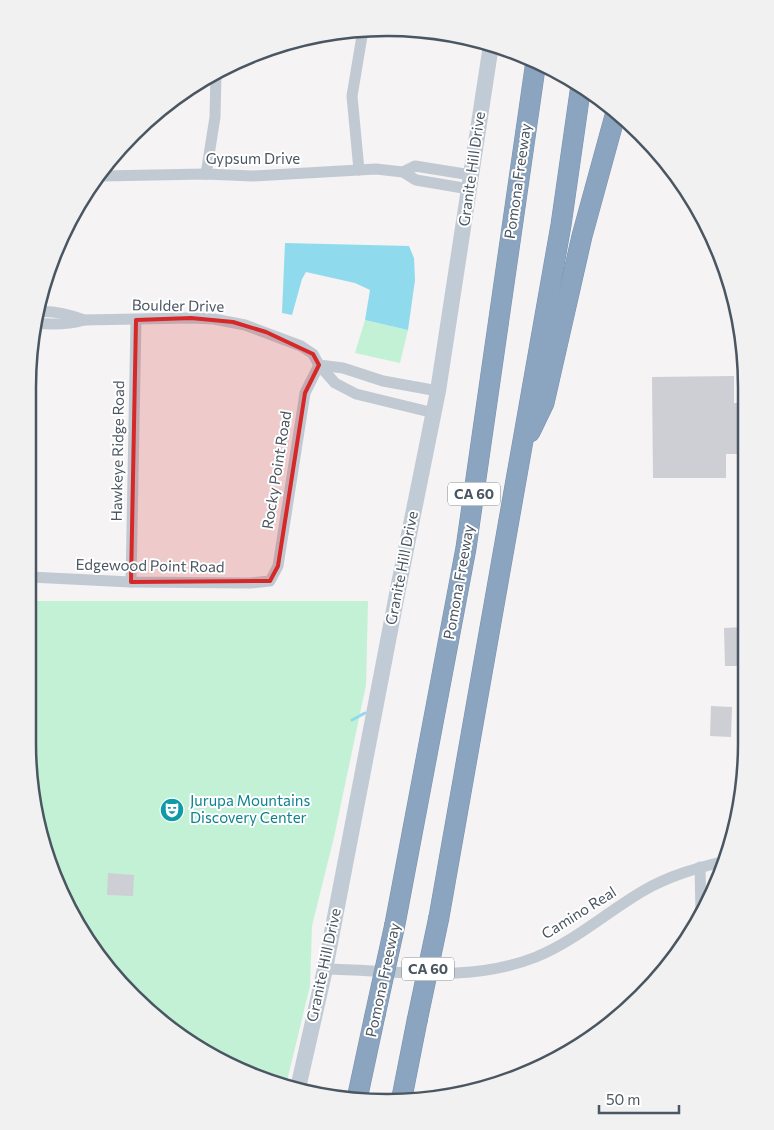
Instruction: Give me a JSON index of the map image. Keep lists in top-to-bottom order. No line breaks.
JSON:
{"streets":{"highway":["Pomona Freeway","CA 60"],"street":["Gypsum Drive","Granite Hill Drive","Boulder Drive","Hawkeye Ridge Road","Rocky Point Road","Edgewood Point Road","Camino Real"]},"crossings":[["Gypsum Drive","Granite Hill Drive"],["Granite Hill Drive","Boulder Drive"],["Granite Hill Drive","Camino Real"],["Boulder Drive","Hawkeye Ridge Road"],["Boulder Drive","Rocky Point Road"],["Hawkeye Ridge Road","Edgewood Point Road"],["Rocky Point Road","Edgewood Point Road"]],"places":{"theatre":["Jurupa Mountains Discovery Center"]},"scale_bar":"50 m"}
